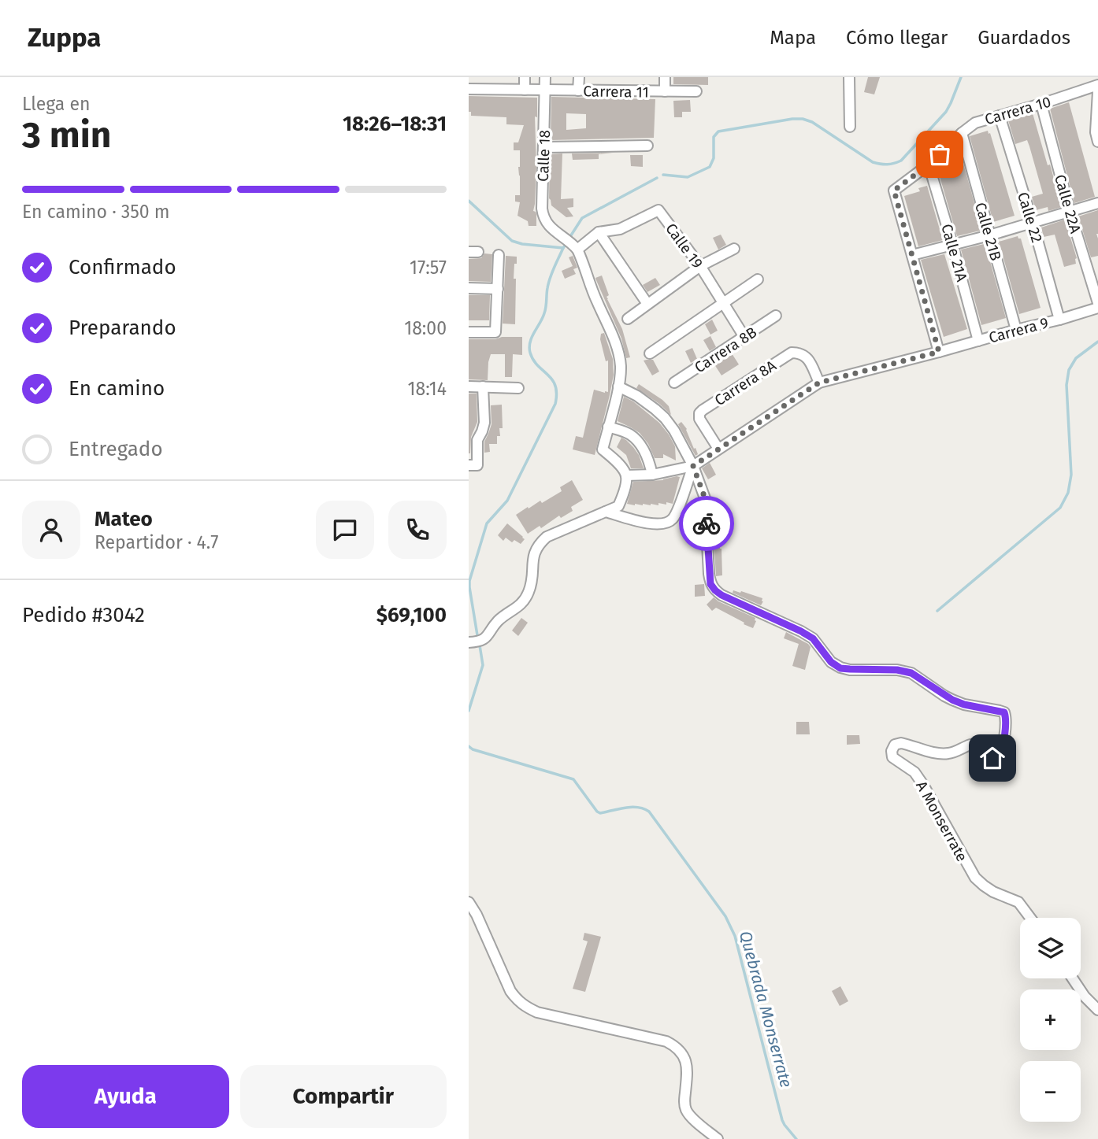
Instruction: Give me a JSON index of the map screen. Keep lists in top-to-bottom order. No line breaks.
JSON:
{"streets":{"street":["Carrera 11","Carrera 10","Calle 18","Calle 22A","Calle 22","Calle 21B","Calle 19","Calle 21A","Carrera 9","Carrera 8B","Carrera 8A","A Monserrate"]},"crossings":[["Carrera 11","Calle 18"],["Carrera 10","Calle 22A"],["Carrera 10","Calle 22"],["Carrera 10","Calle 21B"],["Carrera 10","Calle 21A"],["Calle 22","Carrera 9"],["Calle 21B","Carrera 9"],["Calle 19","Carrera 8B"],["Calle 21A","Carrera 9"],["Carrera 9","Carrera 8A"],["Carrera 9","A Monserrate"]],"water":["Quebrada Monserrate"],"page":{"header":"Zuppa","nav":["Mapa","Cómo llegar","Guardados"],"heading":["3 min","Llega en","18:26–18:31"],"panel":["Mateo","Repartidor · 4.7","Pedido #3042","$69,100"],"bar":"En camino · 350 m","list":[["Confirmado","17:57"],["Preparando","18:00"],["En camino","18:14"],"Entregado"],"map_buttons":["+","−"],"buttons":["Ayuda","Compartir"]}}
